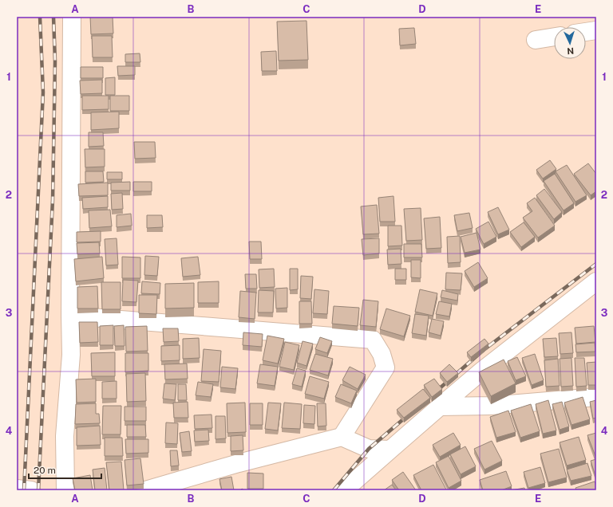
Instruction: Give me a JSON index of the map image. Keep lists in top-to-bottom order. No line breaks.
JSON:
{"scale_bar":"20 m","north":"bottom","grid":{"columns":["A","B","C","D","E"],"rows":["1","2","3","4"]}}
